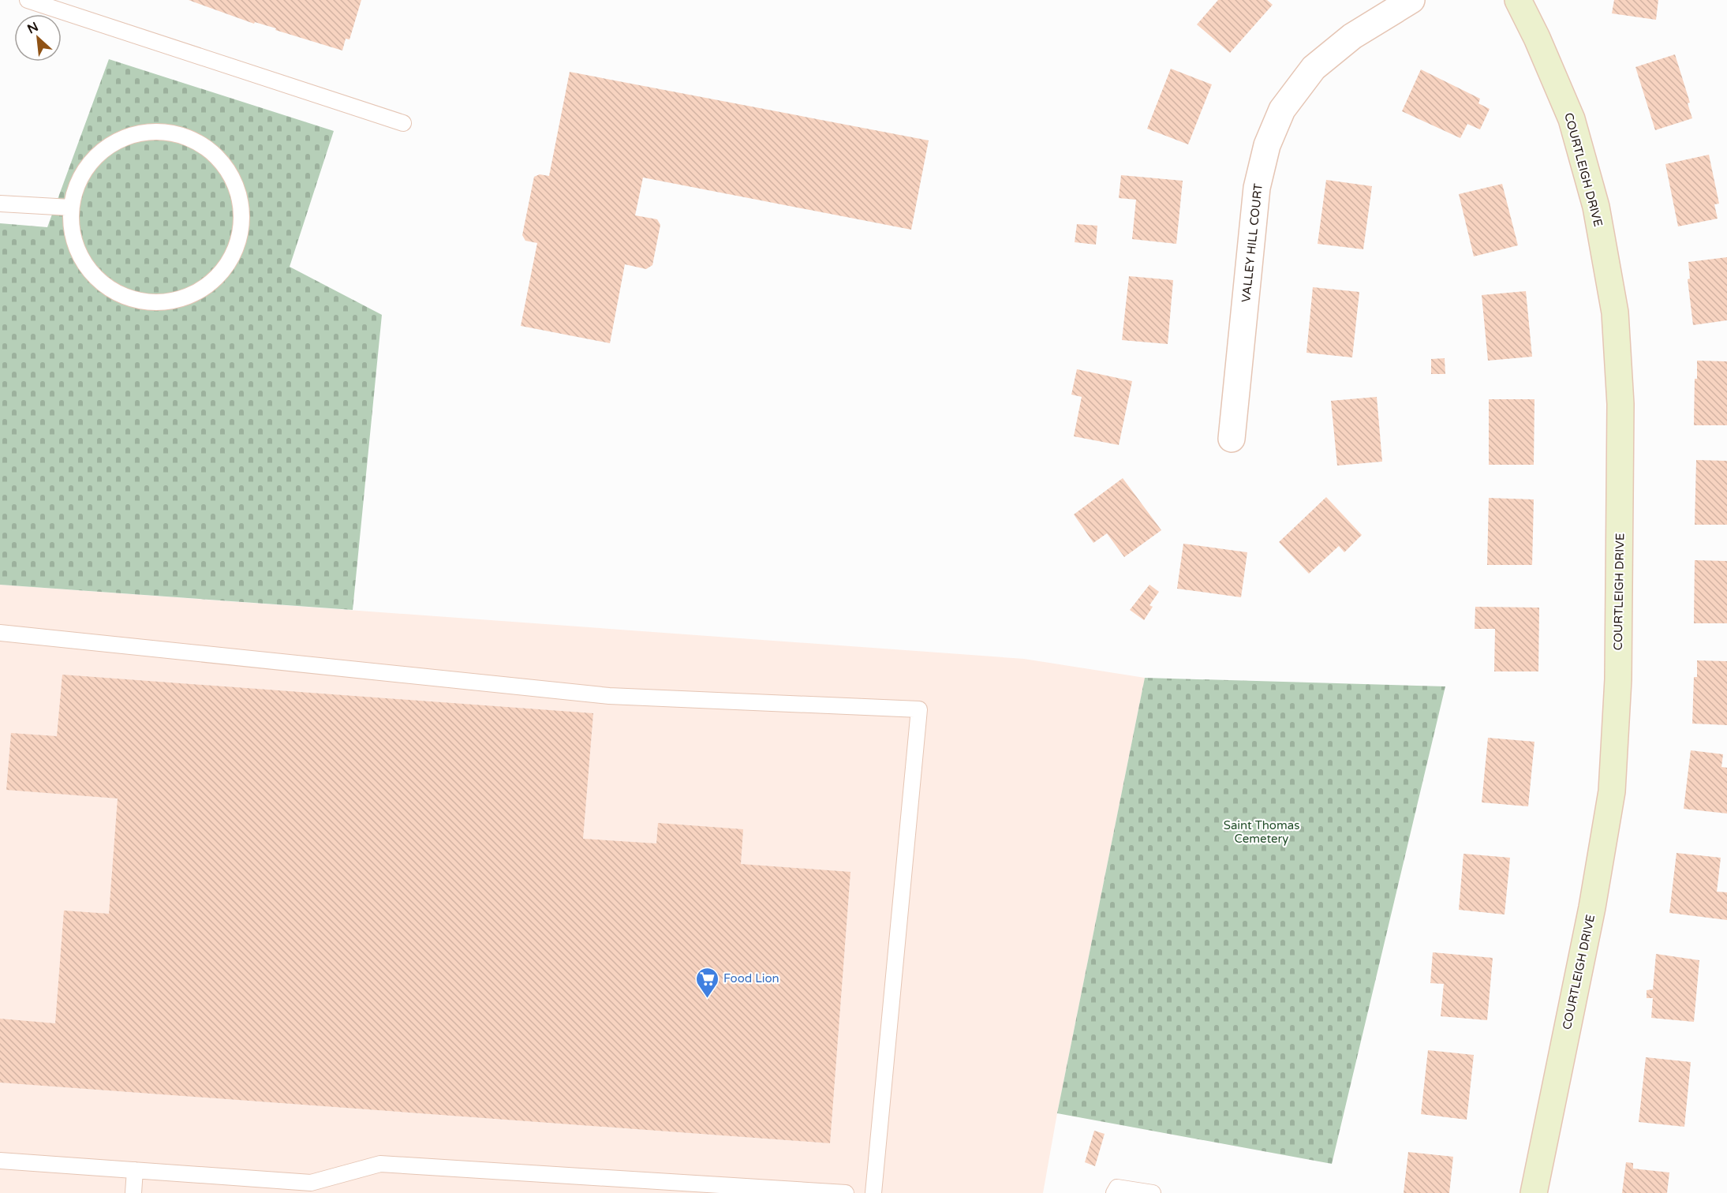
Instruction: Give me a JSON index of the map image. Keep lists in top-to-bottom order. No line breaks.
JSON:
{"streets":{"street":["COURTLEIGH DRIVE","VALLEY HILL COURT"]},"parks":["Saint Thomas Cemetery"],"places":{"supermarket":["Food Lion"]},"north":"top left"}
